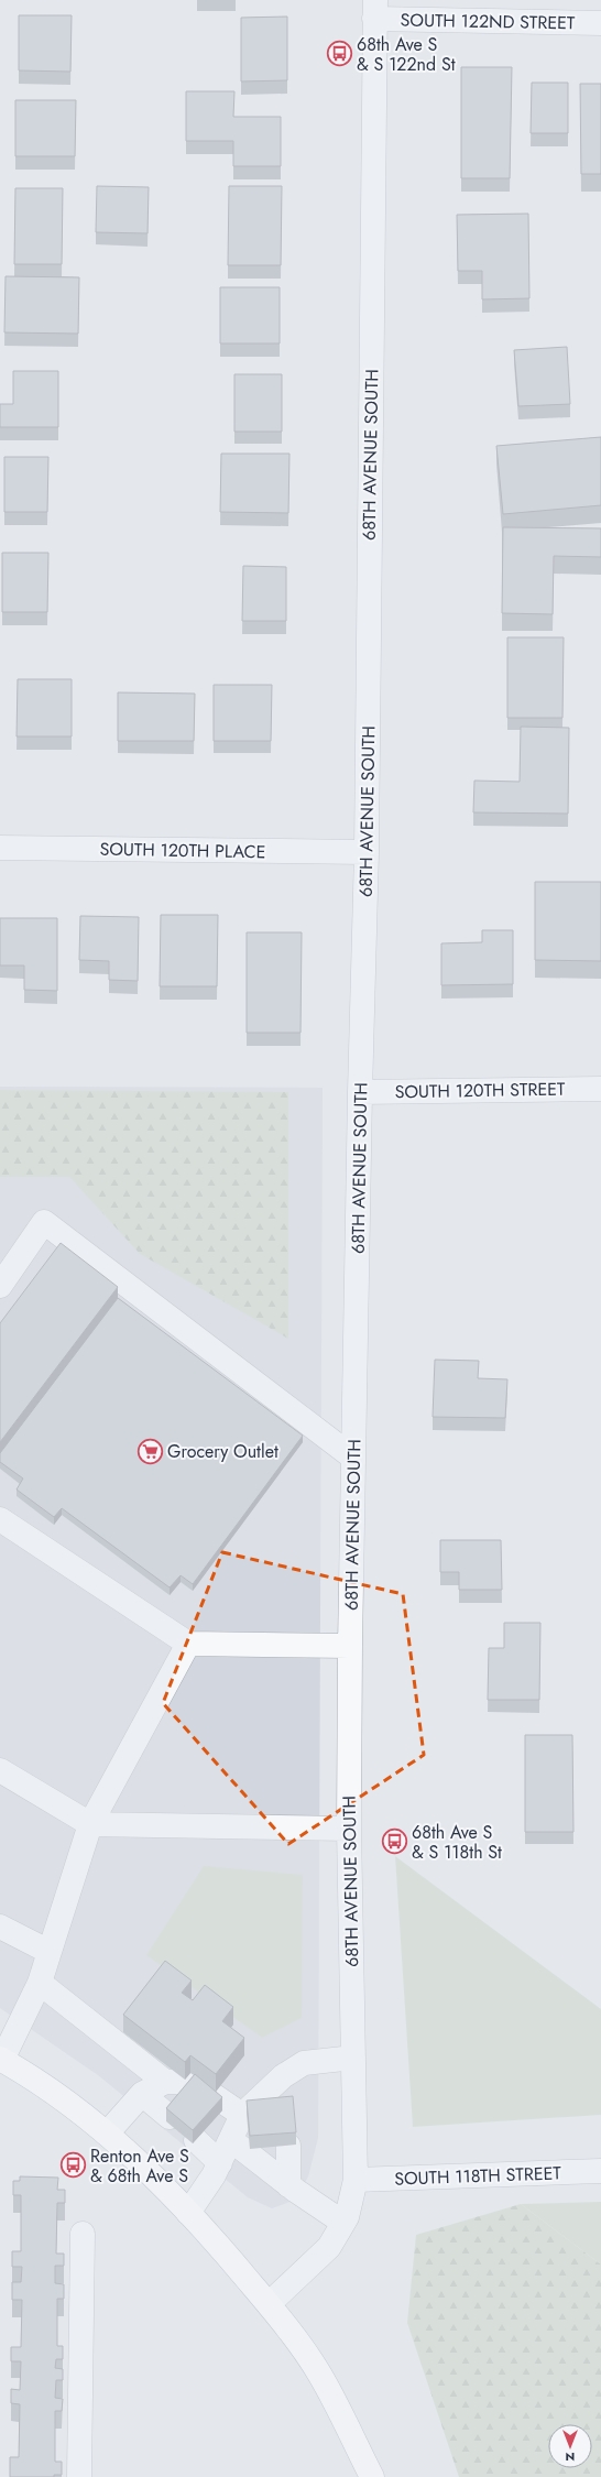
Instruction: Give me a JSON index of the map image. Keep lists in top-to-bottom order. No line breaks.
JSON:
{"streets":{"street":["SOUTH 122ND STREET","68TH AVENUE SOUTH","SOUTH 120TH PLACE","SOUTH 120TH STREET","SOUTH 118TH STREET"]},"crossings":[["SOUTH 122ND STREET","68TH AVENUE SOUTH"],["68TH AVENUE SOUTH","SOUTH 120TH PLACE"],["68TH AVENUE SOUTH","SOUTH 120TH STREET"],["68TH AVENUE SOUTH","SOUTH 118TH STREET"]],"places":{"bus stop":["68th Ave S & S 122nd St","68th Ave S & S 118th St","Renton Ave S & 68th Ave S"],"supermarket":["Grocery Outlet"]},"north":"bottom"}
